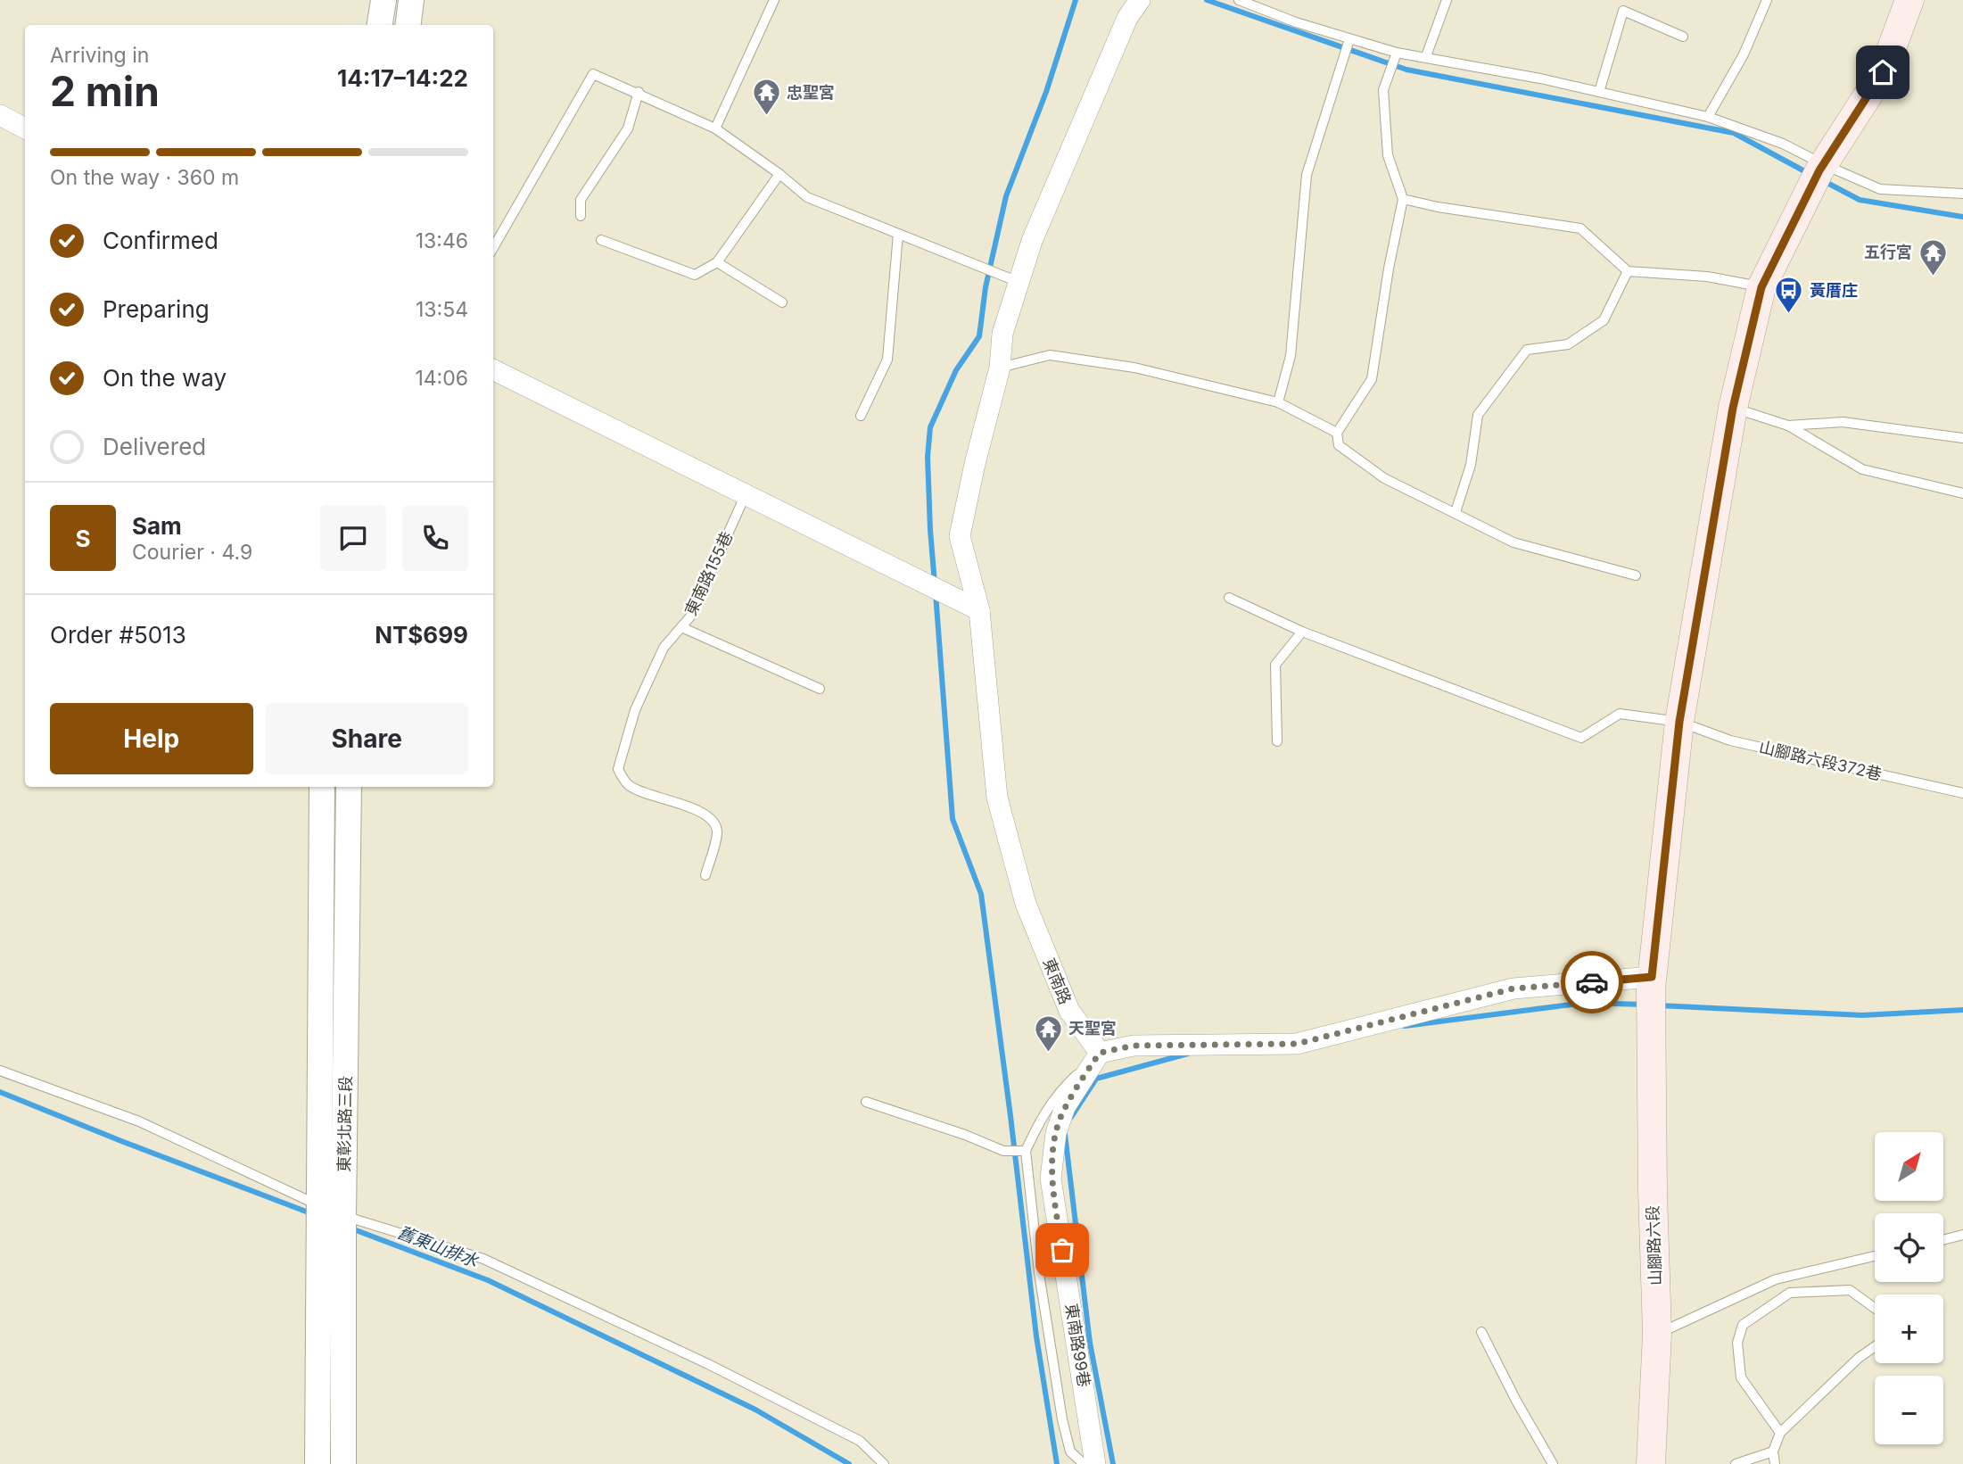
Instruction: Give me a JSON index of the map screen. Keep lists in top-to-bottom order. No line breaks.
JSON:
{"streets":{"main road":["山腳路六段"],"street":["東南路","東彰北路三段","東南路99巷"],"lane":["東南路155巷","山腳路六段372巷"]},"crossings":[["山腳路六段372巷","山腳路六段"],["東南路","東南路99巷"]],"water":["舊東山排水"],"places":{"temple":["忠聖宮","五行宮","天聖宮"],"bus stop":["黃厝庄"]},"north":"top right","page":{"heading":["2 min","Arriving in","14:17–14:22"],"panel":["Sam","Courier · 4.9","Order #5013","NT$699"],"bar":"On the way · 360 m","list":[["Confirmed","13:46"],["Preparing","13:54"],["On the way","14:06"],"Delivered"],"round":"S","buttons":["Help","Share"],"map_buttons":["+","−"]}}
